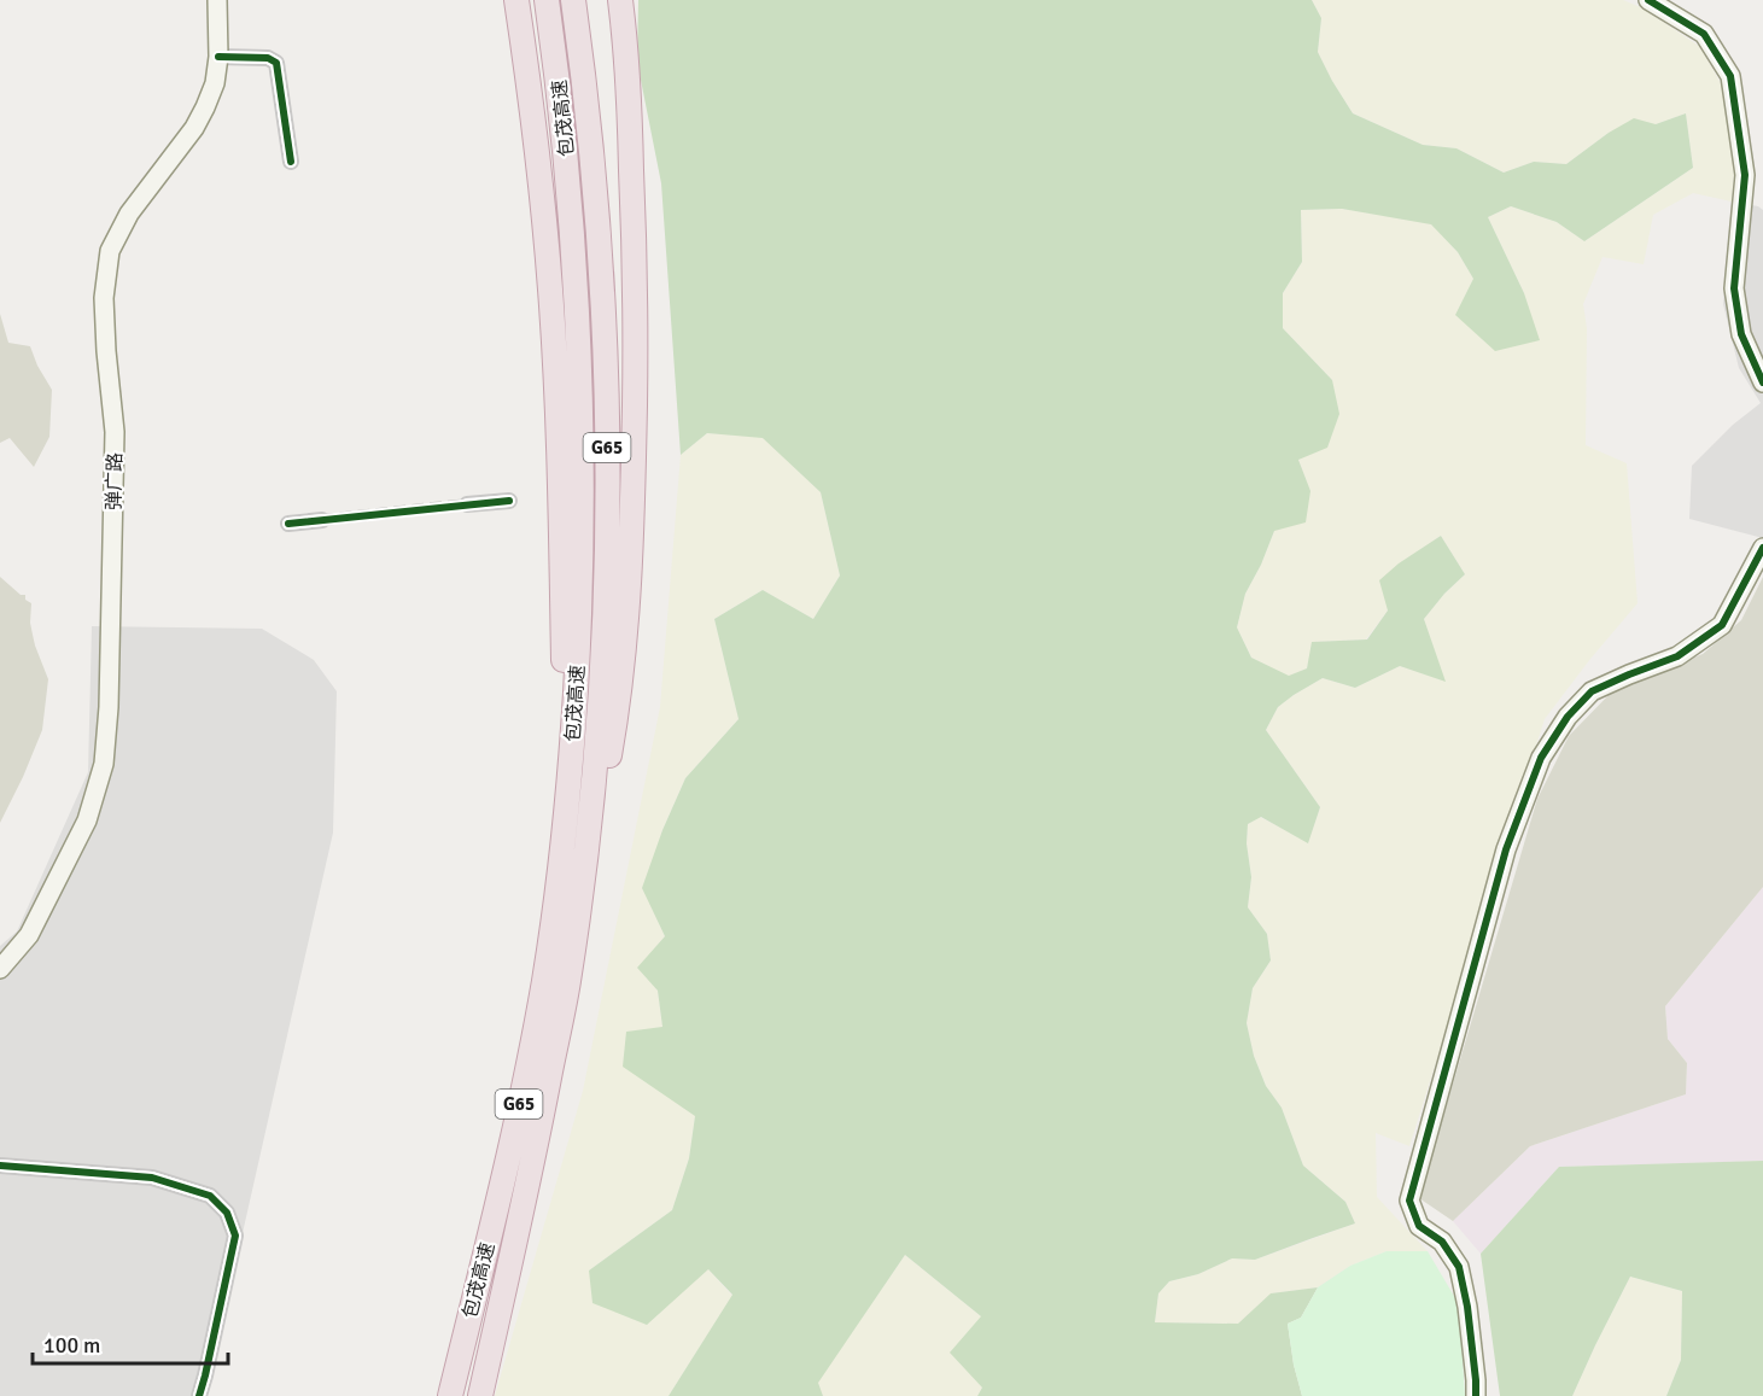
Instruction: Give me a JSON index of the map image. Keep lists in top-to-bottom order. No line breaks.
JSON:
{"streets":{"highway":["包茂高速","G65"],"street":["弹广路"]},"scale_bar":"100 m"}
